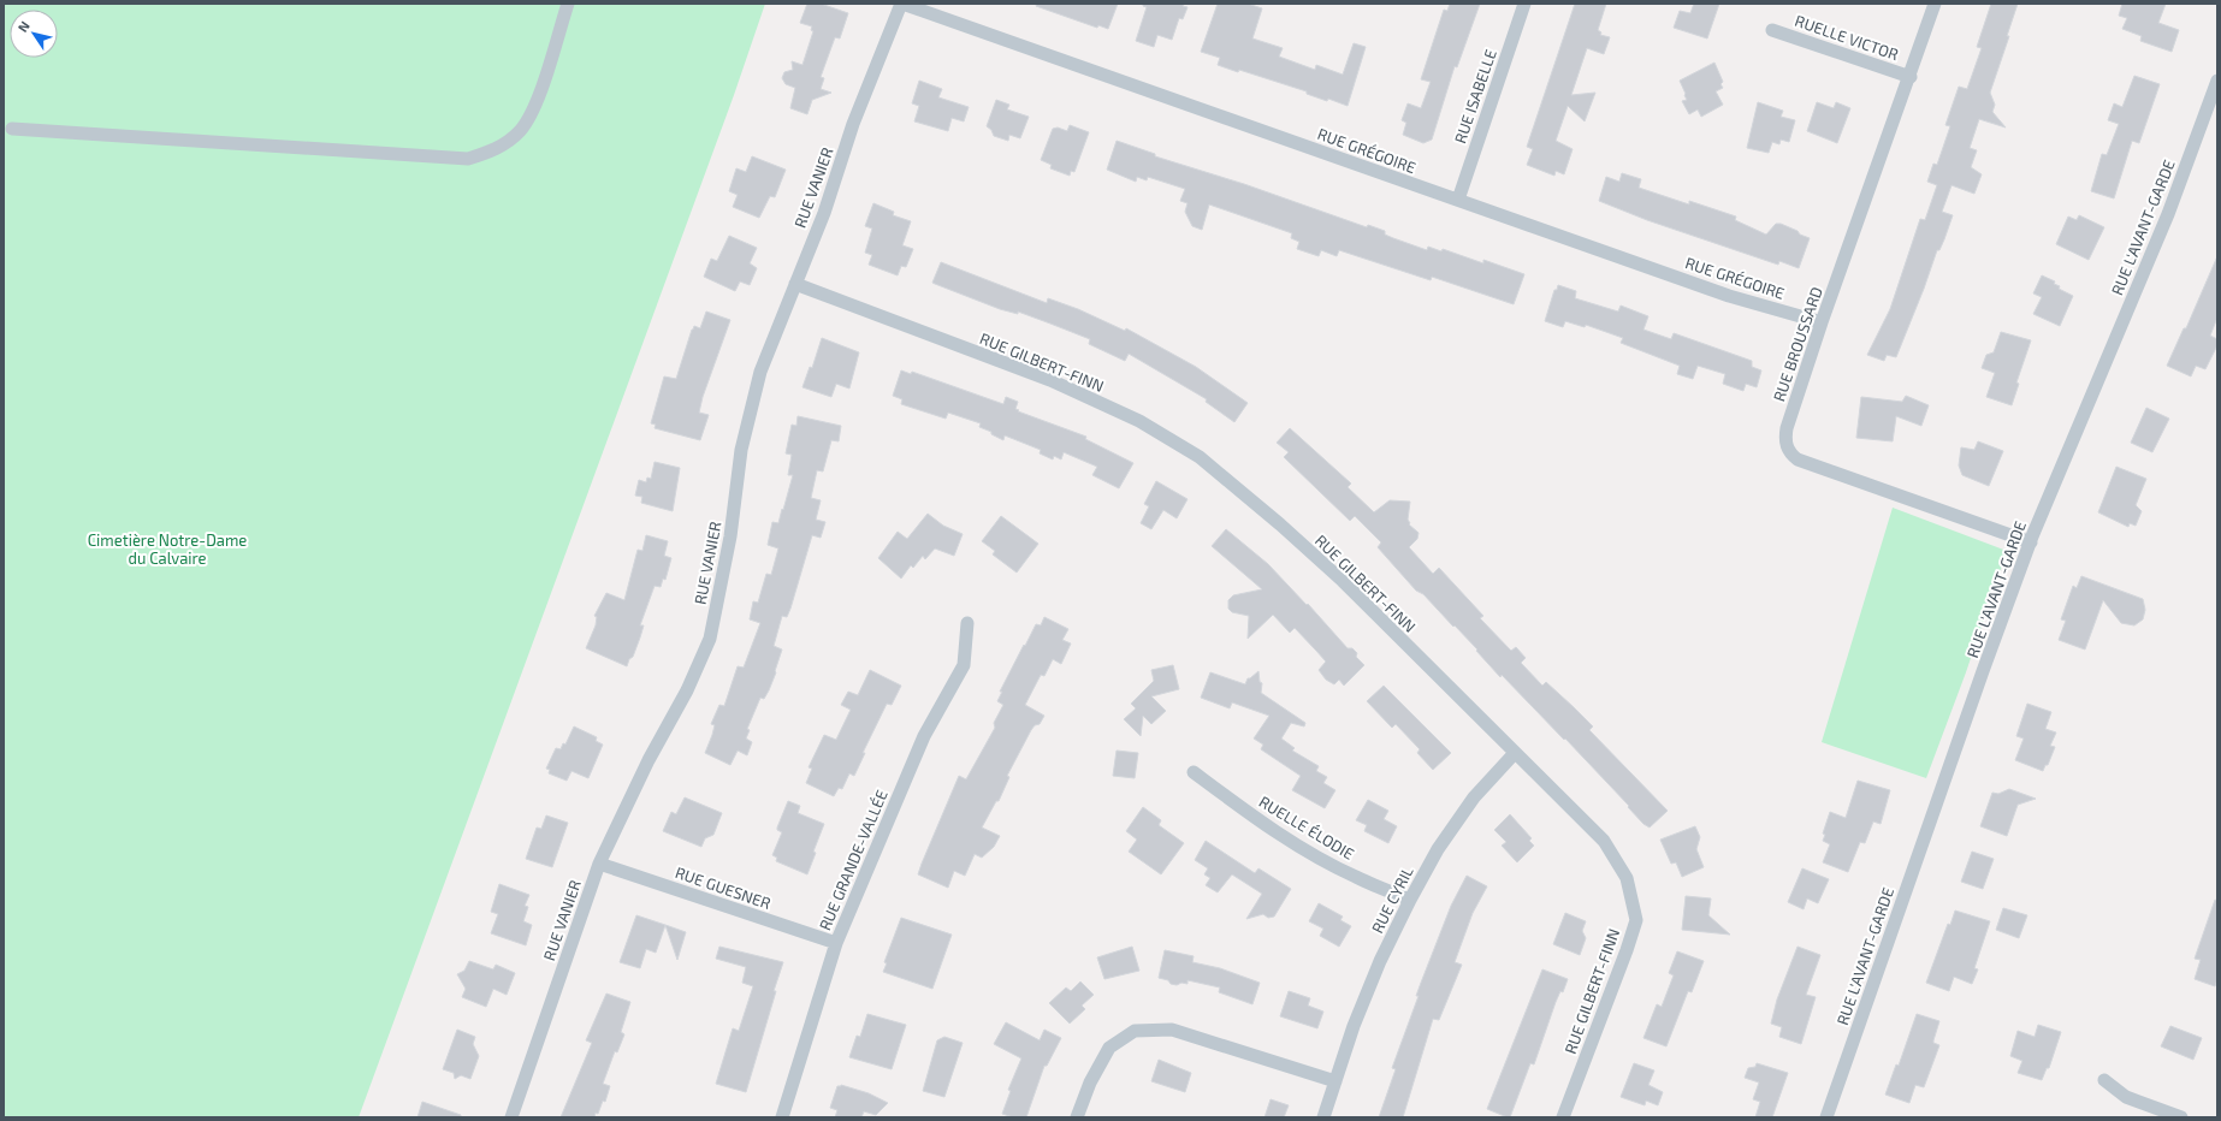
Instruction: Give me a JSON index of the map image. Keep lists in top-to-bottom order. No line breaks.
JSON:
{"streets":{"street":["RUELLE VICTOR","RUE ISABELLE","RUE GRÉGOIRE","RUE VANIER","RUE L'AVANT-GARDE","RUE BROUSSARD","RUE GILBERT-FINN","RUELLE ÉLODIE","RUE GRANDE-VALLÉE","RUE GUESNER","RUE CYRIL"]},"crossings":[["RUELLE VICTOR","RUE BROUSSARD"],["RUE ISABELLE","RUE GRÉGOIRE"],["RUE GRÉGOIRE","RUE VANIER"],["RUE GRÉGOIRE","RUE BROUSSARD"],["RUE VANIER","RUE GILBERT-FINN"],["RUE VANIER","RUE GUESNER"],["RUE L'AVANT-GARDE","RUE BROUSSARD"],["RUE GILBERT-FINN","RUE CYRIL"],["RUELLE ÉLODIE","RUE CYRIL"],["RUE GRANDE-VALLÉE","RUE GUESNER"]],"parks":["Cimetière Notre-Dame du Calvaire"],"north":"top left"}
